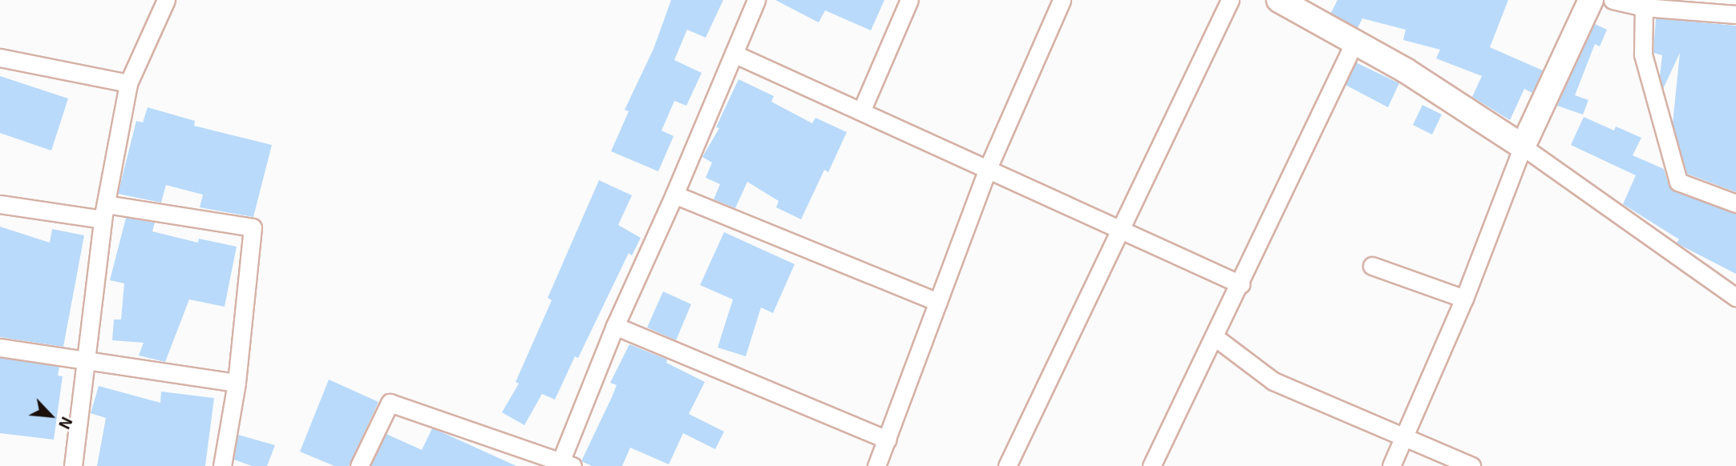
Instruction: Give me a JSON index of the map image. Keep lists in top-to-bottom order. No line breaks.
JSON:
{"north":"bottom right"}
